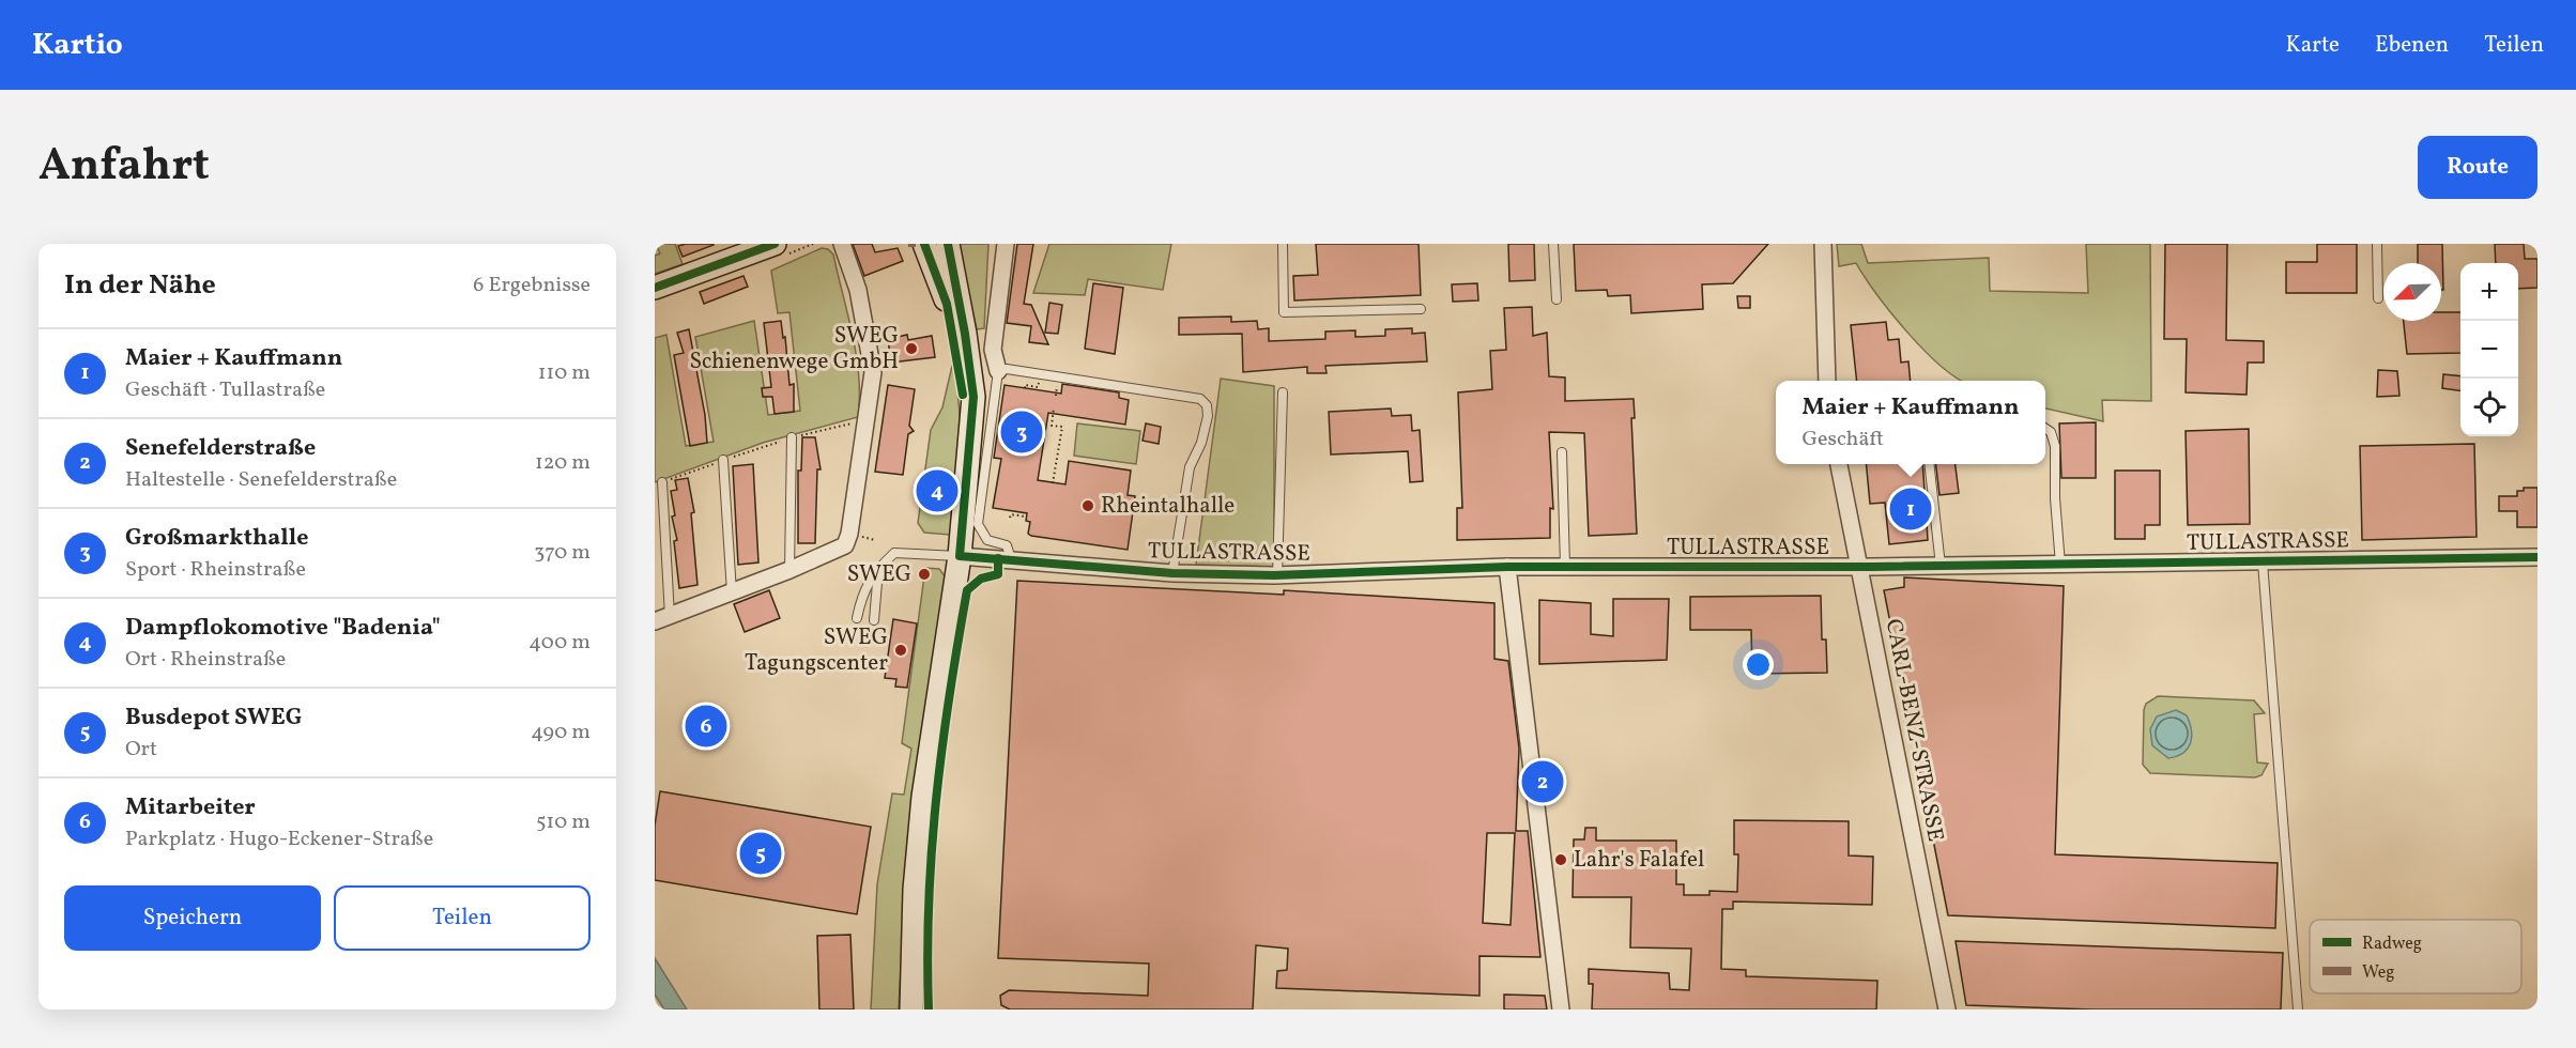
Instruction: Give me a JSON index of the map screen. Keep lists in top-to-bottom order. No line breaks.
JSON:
{"streets":{"street":["TULLASTRASSE","CARL-BENZ-STRASSE"]},"crossings":[["TULLASTRASSE","CARL-BENZ-STRASSE"]],"places":["SWEG Schienenwege GmbH","Rheintalhalle","SWEG","SWEG Tagungscenter","Lahr's Falafel"],"legend":["Radweg","Weg"],"north":"bottom left","page":{"header":"Kartio","nav":["Karte","Ebenen","Teilen"],"title":"Anfahrt","buttons":["Route",["Speichern","Teilen"]],"heading":["In der Nähe","6 Ergebnisse"],"map_buttons":["+","−"],"list":[{"mark":"1","name":"Maier + Kauffmann","note":"Geschäft · Tullastraße","value":"110 m"},{"mark":"2","name":"Senefelderstraße","note":"Haltestelle · Senefelderstraße","value":"120 m"},{"mark":"3","name":"Großmarkthalle","note":"Sport · Rheinstraße","value":"370 m"},{"mark":"4","name":"Dampflokomotive \"Badenia\"","note":"Ort · Rheinstraße","value":"400 m"},{"mark":"5","name":"Busdepot SWEG","note":"Ort","value":"490 m"},{"mark":"6","name":"Mitarbeiter","note":"Parkplatz · Hugo-Eckener-Straße","value":"510 m"}],"popup":["Maier + Kauffmann","Geschäft"],"pins":["3","4","1","6","2","5"]}}
